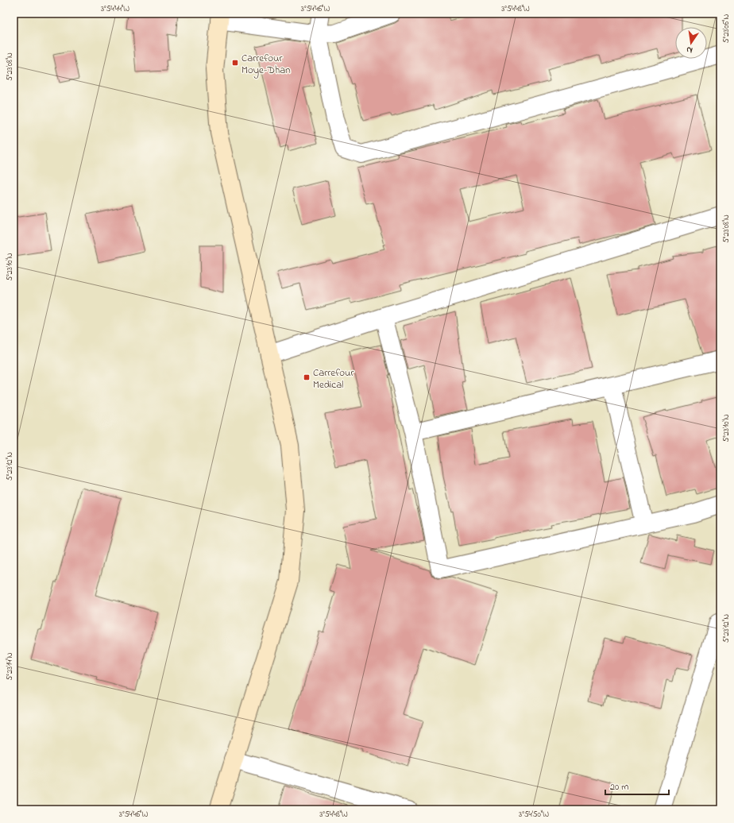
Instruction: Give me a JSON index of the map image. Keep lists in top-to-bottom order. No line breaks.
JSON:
{"places":{"transit":["Carrefour Moye-Dhan","Carrefour Medical"]},"scale_bar":"20 m","north":"bottom","coordinates":["3°54'44\"W","3°54'46\"W","3°54'48\"W","5°23'06\"N","5°23'08\"N","5°23'10\"N","5°23'12\"N","5°23'14\"N","3°54'50\"W"]}
